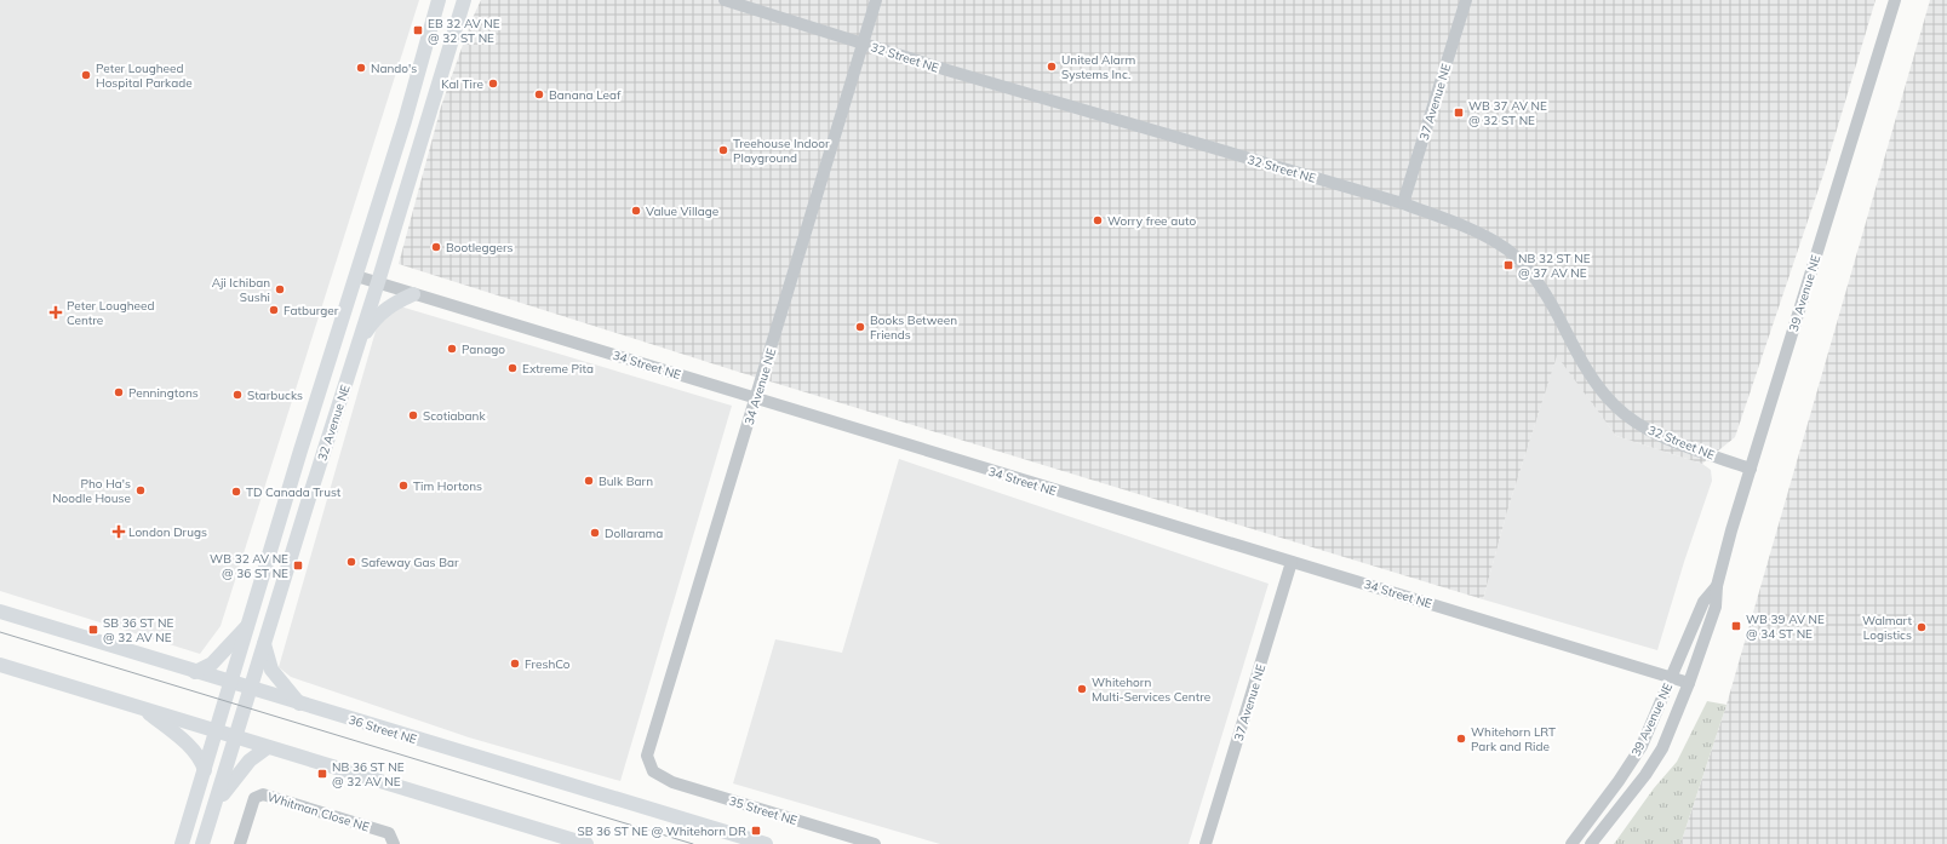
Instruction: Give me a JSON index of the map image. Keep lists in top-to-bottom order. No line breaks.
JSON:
{"streets":{"main road":["32 Avenue NE","36 Street NE"],"street":["32 Street NE","37 Avenue NE","39 Avenue NE","34 Street NE","34 Avenue NE","35 Street NE","Whitman Close NE"]},"crossings":[["32 Street NE","37 Avenue NE"],["32 Street NE","39 Avenue NE"],["32 Street NE","34 Avenue NE"],["37 Avenue NE","34 Street NE"],["39 Avenue NE","34 Street NE"],["34 Street NE","34 Avenue NE"],["34 Street NE","32 Avenue NE"],["34 Avenue NE","35 Street NE"],["32 Avenue NE","36 Street NE"]],"places":{"transit":["EB 32 AV NE @ 32 ST NE","WB 37 AV NE @ 32 ST NE","NB 32 ST NE @ 37 AV NE","WB 32 AV NE @ 36 ST NE","WB 39 AV NE @ 34 ST NE","SB 36 ST NE @ 32 AV NE","NB 36 ST NE @ 32 AV NE","SB 36 ST NE @ Whitehorn DR"],"other":["United Alarm Systems Inc.","Nando's","Peter Lougheed Hospital Parkade","Kal Tire","Banana Leaf","Treehouse Indoor Playground","Value Village","Worry free auto","Bootleggers","Aji Ichiban Sushi","Fatburger","Books Between Friends","Panago","Extreme Pita","Penningtons","Starbucks","Scotiabank","Bulk Barn","Tim Hortons","Pho Ha's Noodle House","TD Canada Trust","Dollarama","Safeway Gas Bar","Walmart Logistics","FreshCo","Whitehorn Multi-Services Centre","Whitehorn LRT Park and Ride"],"health":["Peter Lougheed Centre","London Drugs"]}}
